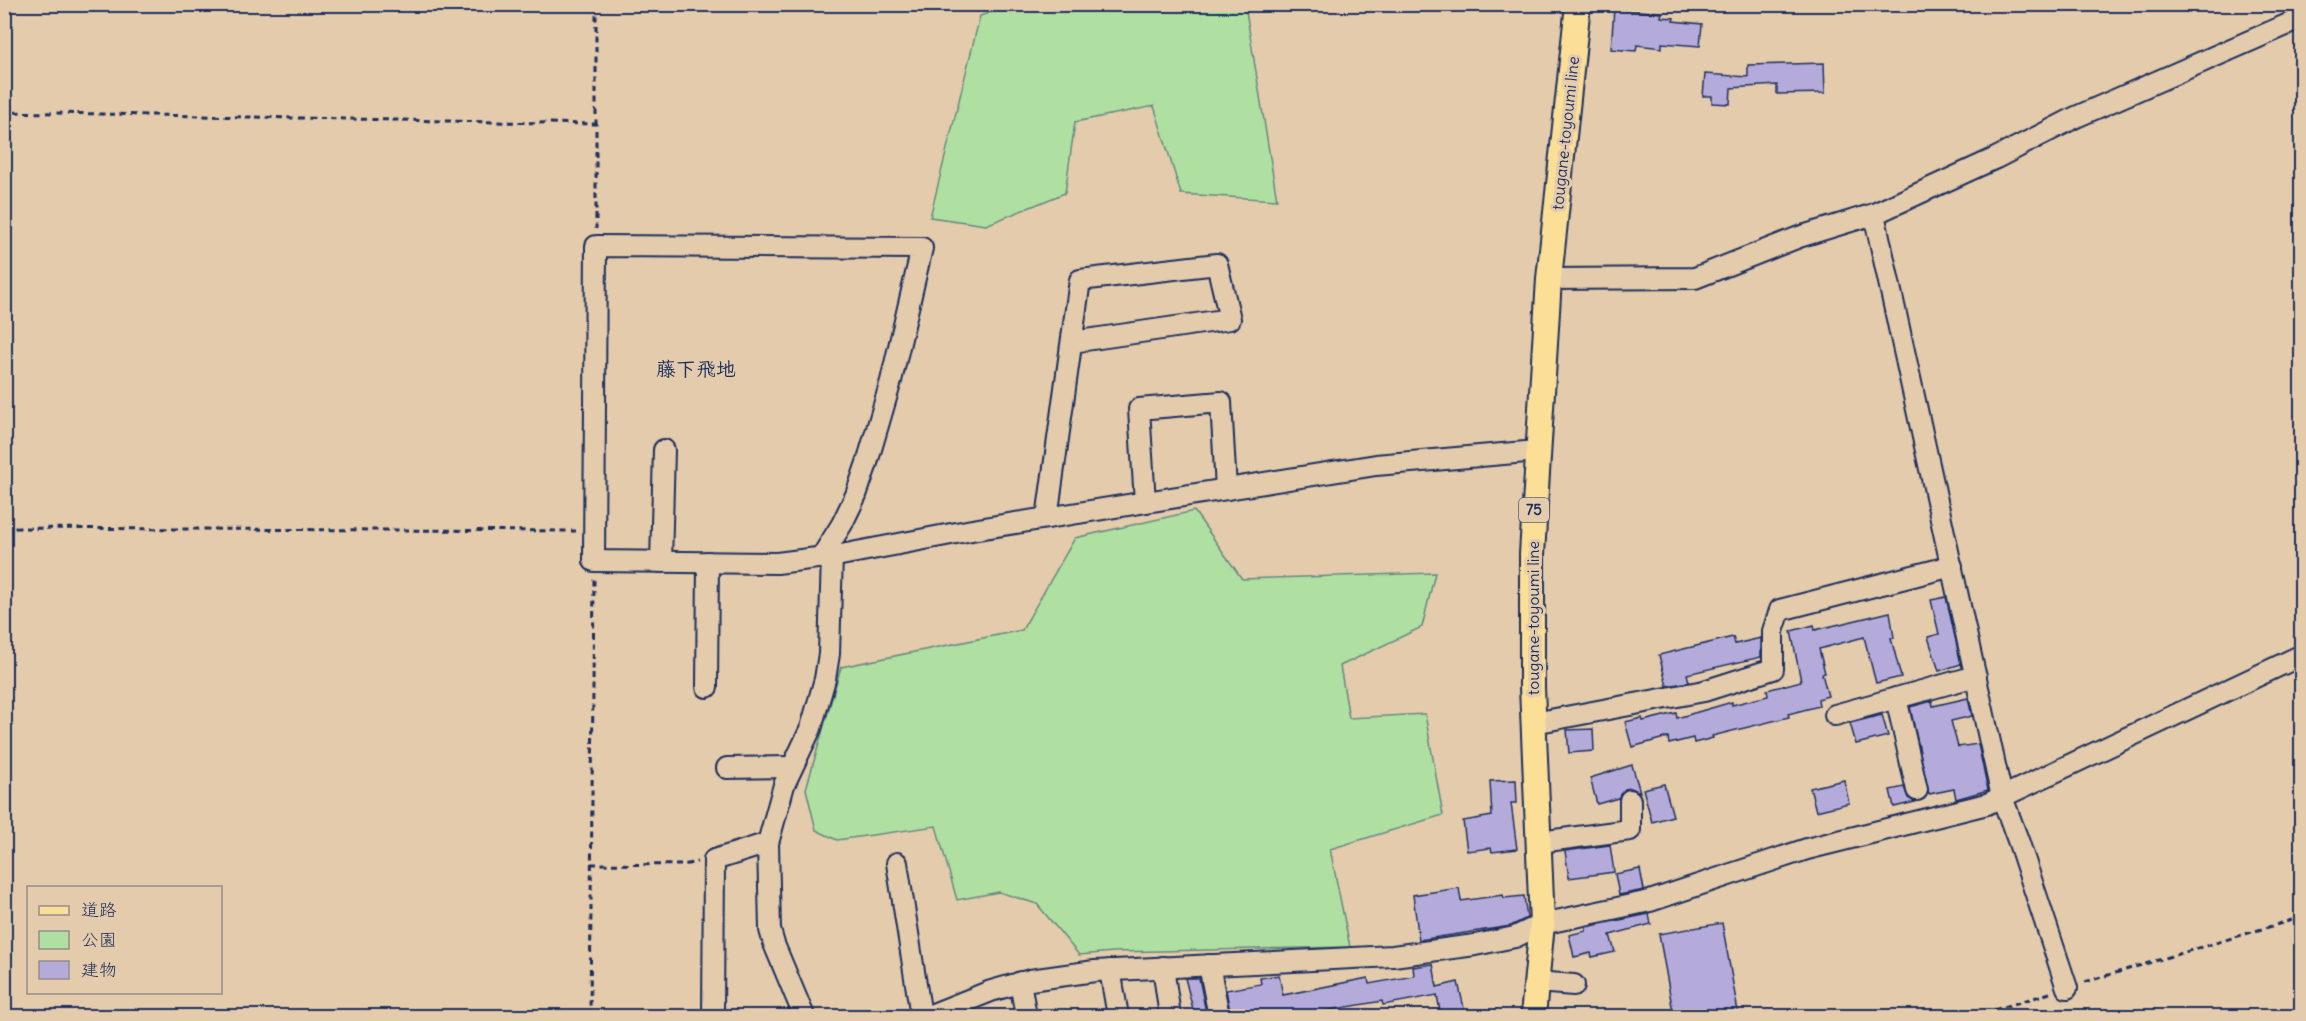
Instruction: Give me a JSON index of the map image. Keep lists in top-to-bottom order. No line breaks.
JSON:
{"streets":{"main road":["tougane-toyoumi line","75"]},"districts":["藤下飛地"],"legend":["道路","公園","建物"]}
